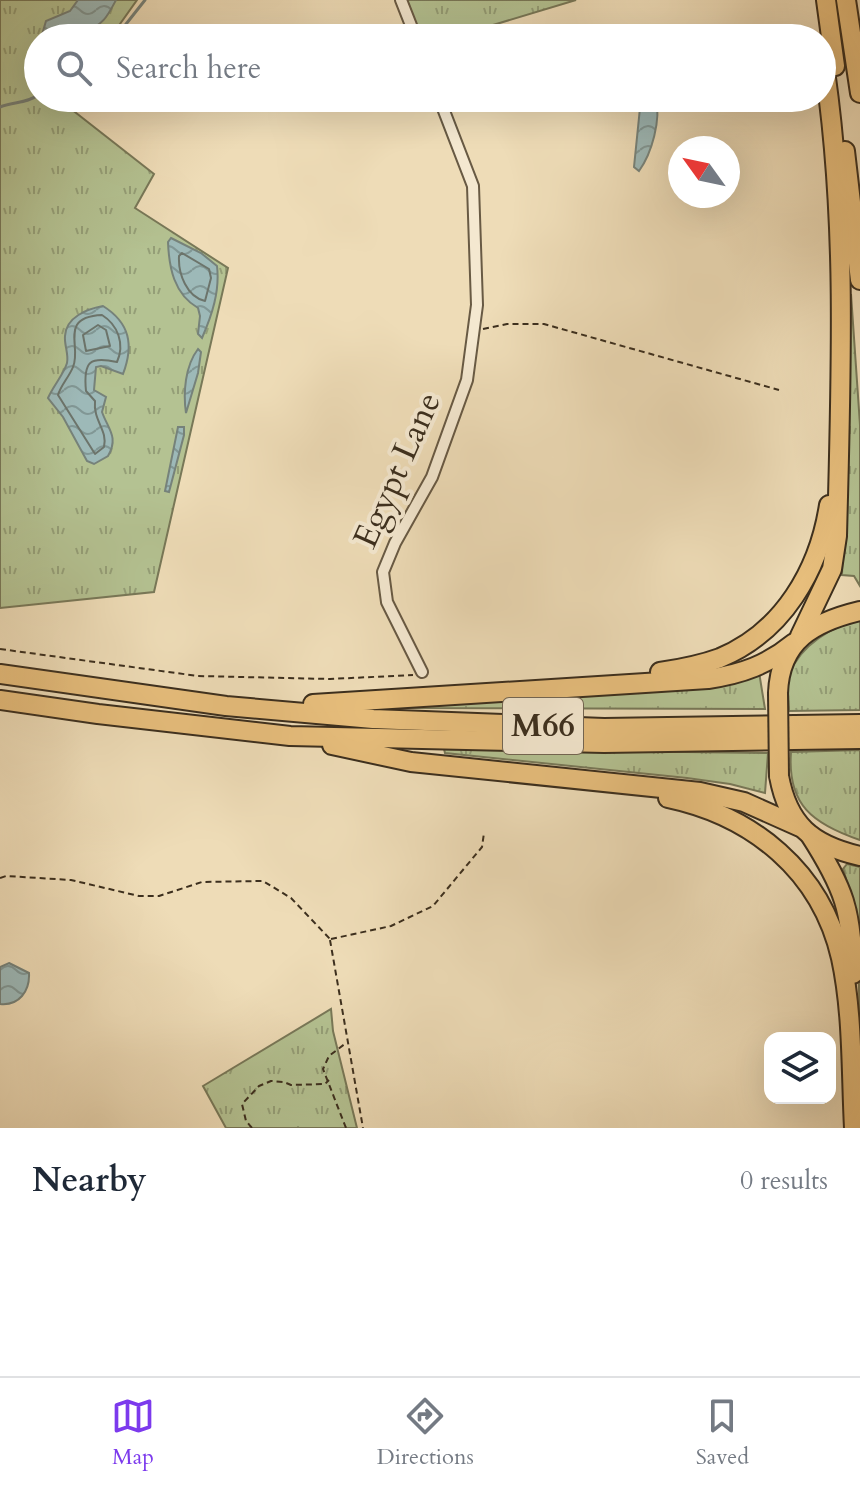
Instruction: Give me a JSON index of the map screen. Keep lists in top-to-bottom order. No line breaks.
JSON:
{"streets":{"highway":["M66"],"street":["Egypt Lane"]},"north":"top left","page":{"search":"Search here","heading":["Nearby","0 results"],"nav":["Map","Directions","Saved"]}}
